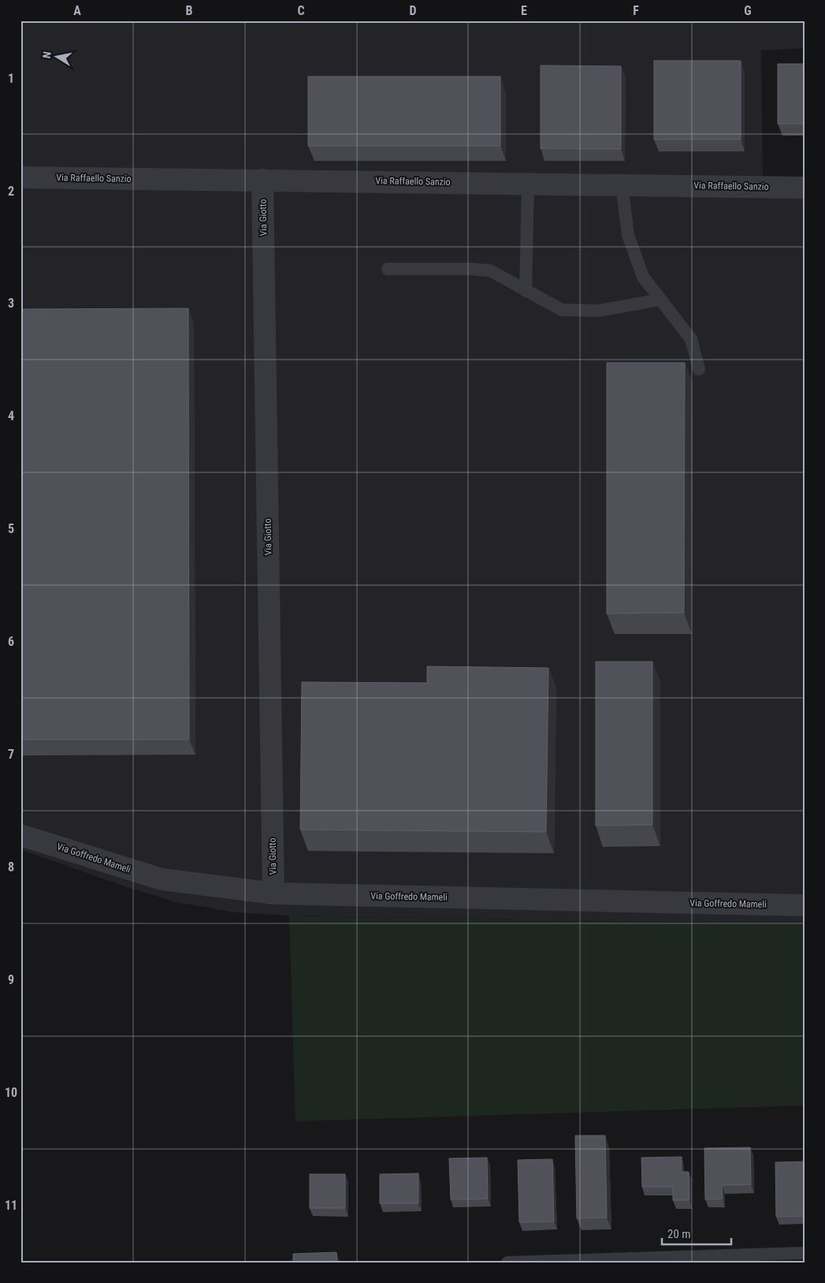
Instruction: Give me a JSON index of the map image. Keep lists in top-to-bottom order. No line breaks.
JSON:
{"streets":{"street":["Via Raffaello Sanzio","Via Giotto","Via Goffredo Mameli"]},"crossings":[["Via Raffaello Sanzio","Via Giotto"],["Via Giotto","Via Goffredo Mameli"]],"scale_bar":"20 m","north":"left","grid":{"columns":["A","B","C","D","E","F","G"],"rows":["1","2","3","4","5","6","7","8","9","10","11"]}}
